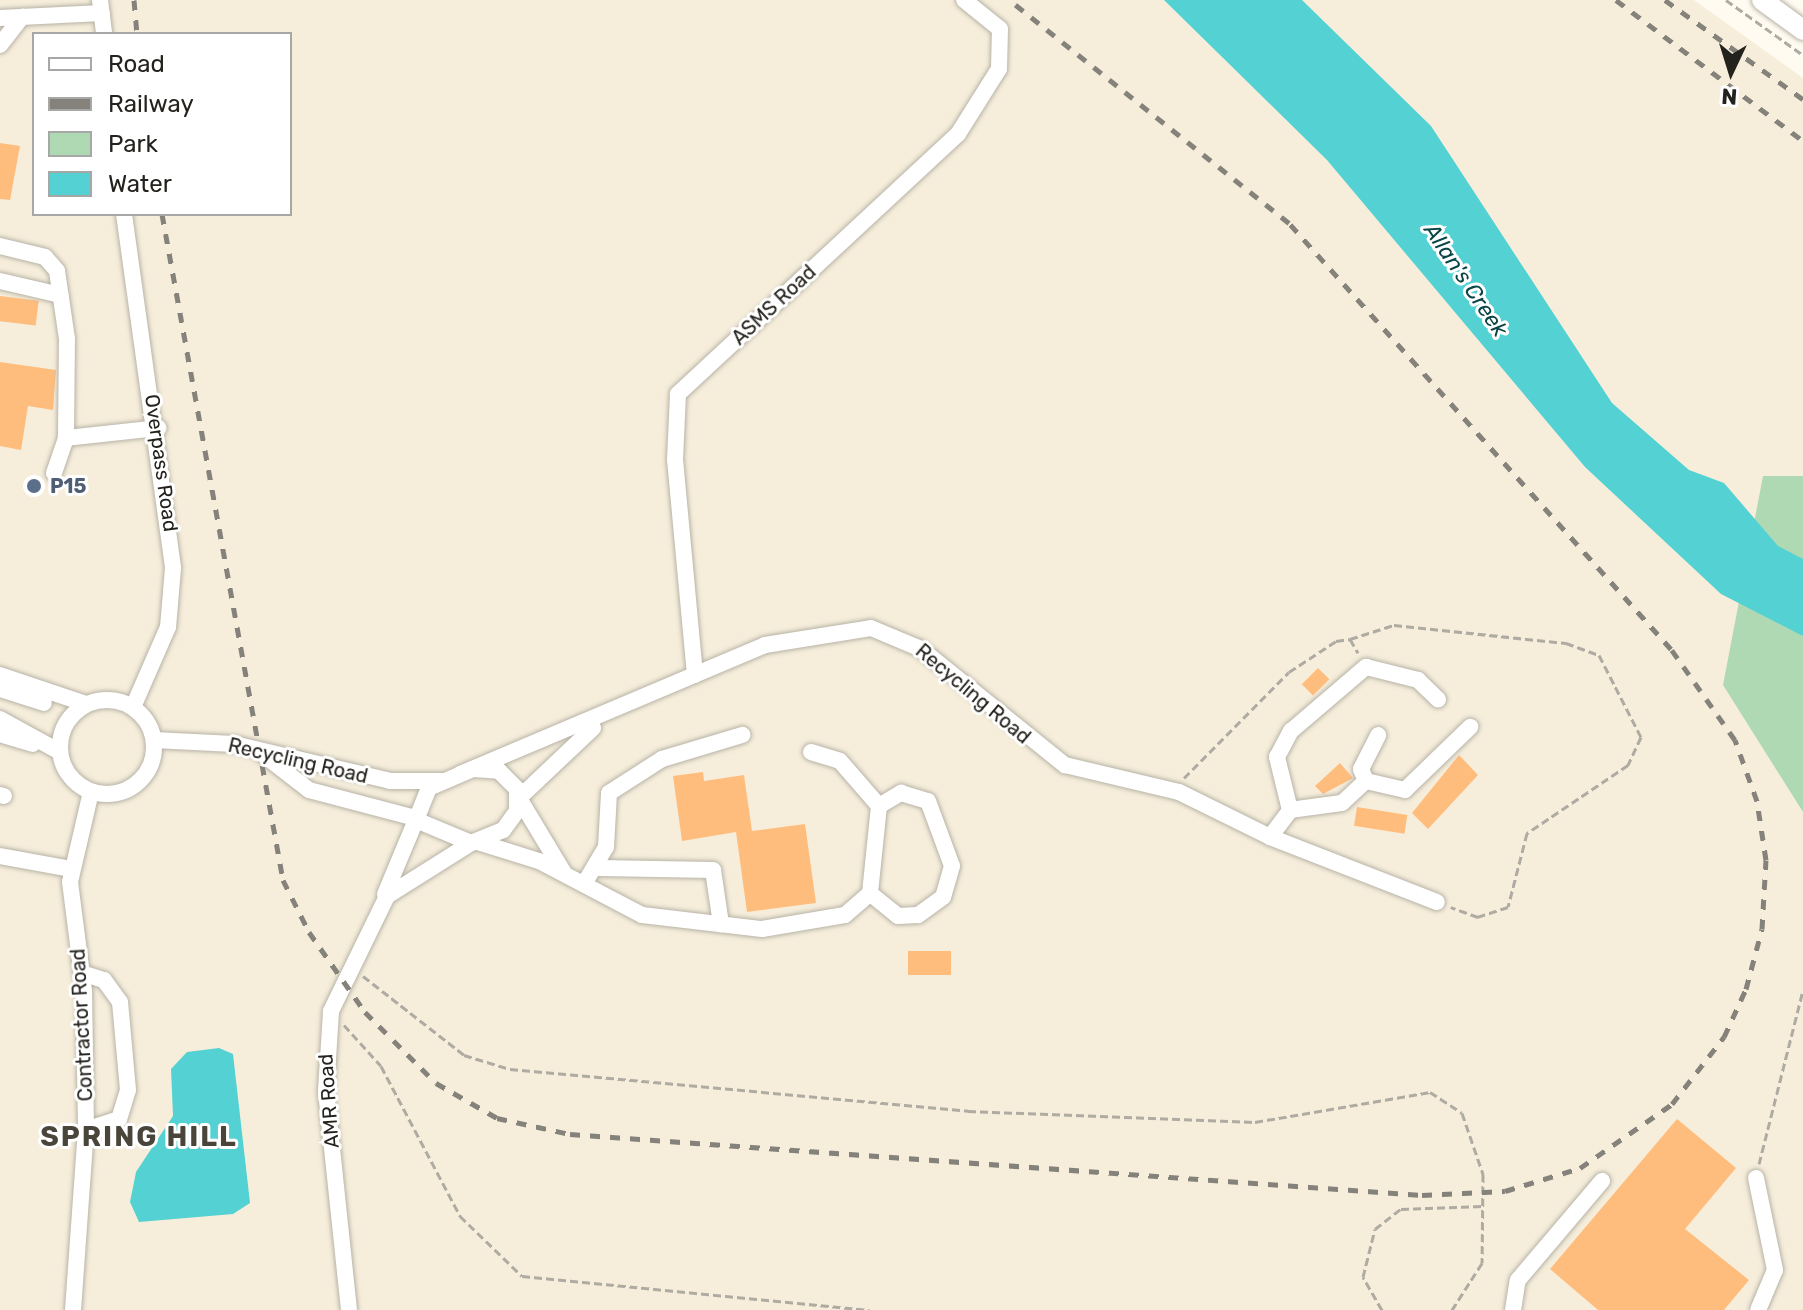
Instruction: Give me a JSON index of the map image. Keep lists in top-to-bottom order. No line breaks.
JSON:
{"streets":{"street":["ASMS Road","Overpass Road","Recycling Road","Contractor Road","AMR Road"]},"crossings":[["ASMS Road","Recycling Road"],["Overpass Road","Recycling Road"],["Overpass Road","Contractor Road"],["Recycling Road","Contractor Road"],["Recycling Road","AMR Road"]],"districts":["SPRING HILL"],"water":["Allan's Creek"],"places":["P15"],"legend":["Road","Railway","Park","Water"],"north":"bottom"}
